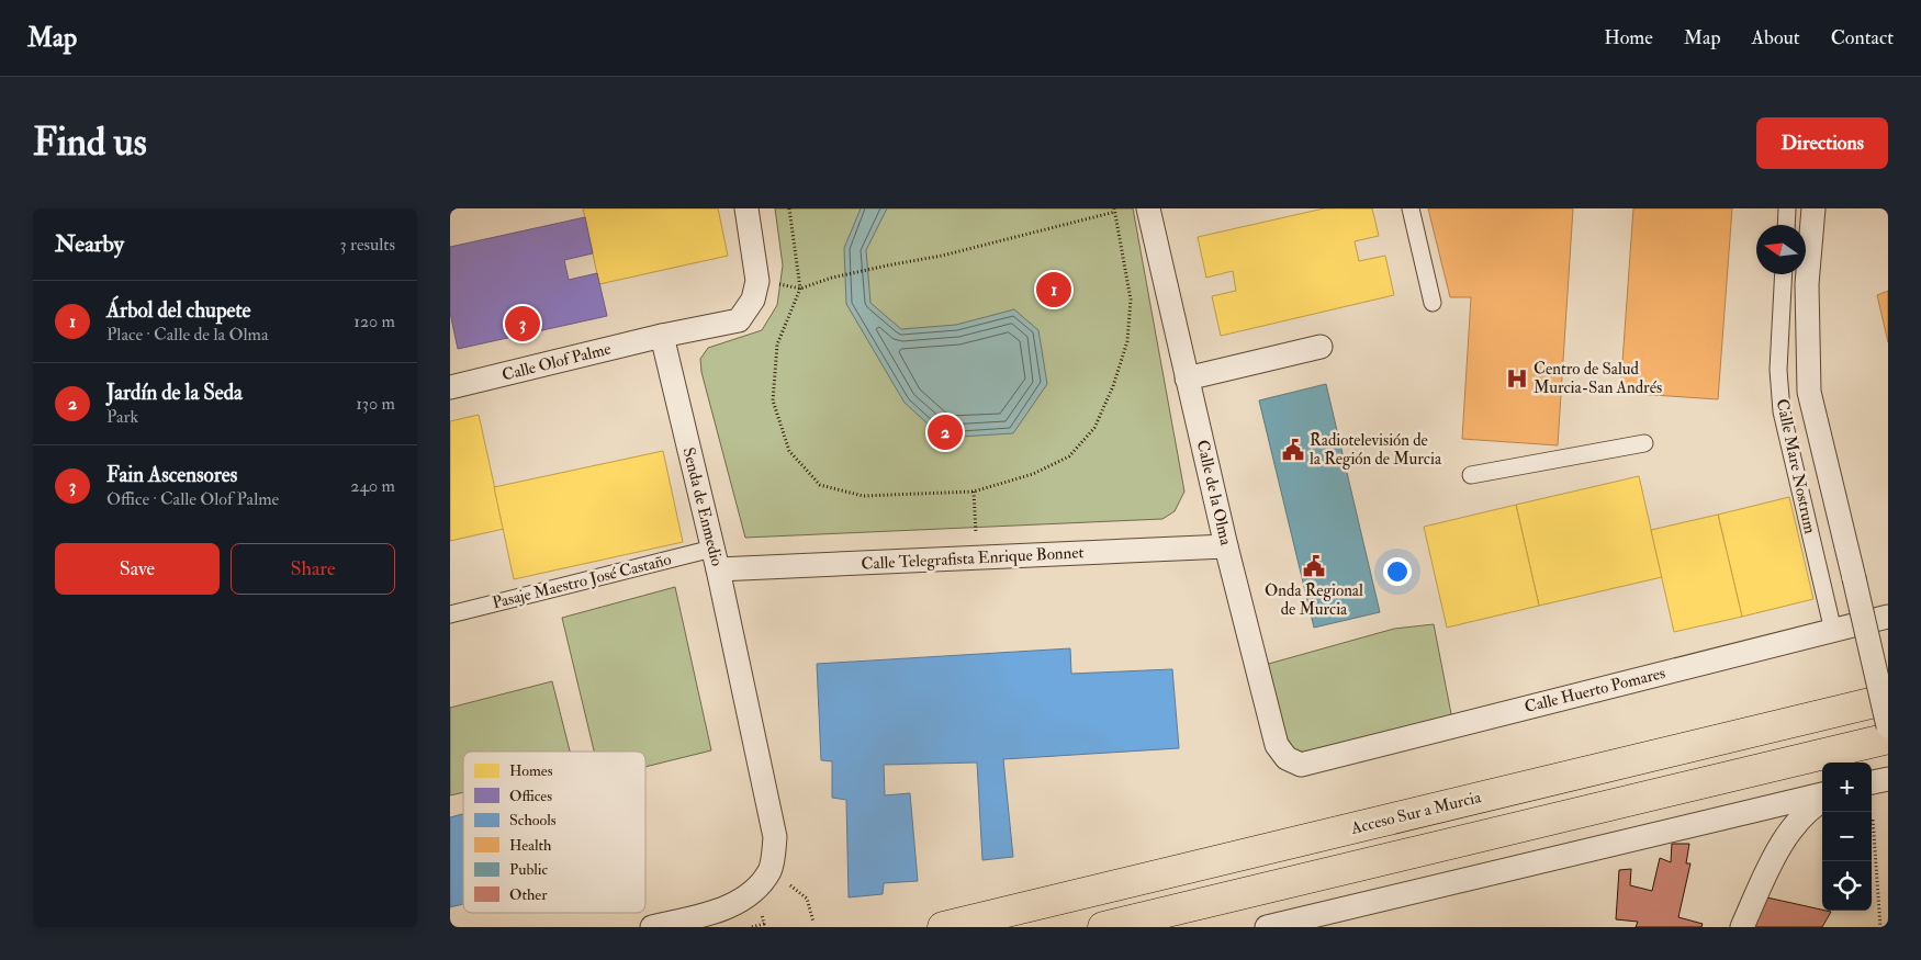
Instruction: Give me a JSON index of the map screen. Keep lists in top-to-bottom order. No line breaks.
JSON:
{"streets":{"highway":["Acceso Sur a Murcia"],"street":["Calle Olof Palme","Calle Mare Nostrum","Calle de la Olma","Senda de Enmedio","Calle Telegrafista Enrique Bonnet","Pasaje Maestro José Castaño","Calle Huerto Pomares"]},"crossings":[["Calle Olof Palme","Senda de Enmedio"],["Calle Mare Nostrum","Calle Huerto Pomares"],["Calle de la Olma","Calle Telegrafista Enrique Bonnet"],["Calle de la Olma","Calle Huerto Pomares"],["Senda de Enmedio","Calle Telegrafista Enrique Bonnet"],["Senda de Enmedio","Pasaje Maestro José Castaño"],["Calle Telegrafista Enrique Bonnet","Pasaje Maestro José Castaño"]],"places":{"hospital":["Centro de Salud Murcia-San Andrés"],"public building":["Radiotelevisión de la Región de Murcia","Onda Regional de Murcia"]},"legend":["Homes","Offices","Schools","Health","Public","Other"],"north":"left","page":{"header":"Map","nav":["Home","Map","About","Contact"],"buttons":["Directions",["Save","Share"]],"title":"Find us","heading":["Nearby","3 results"],"pins":["1","3","2"],"list":[{"mark":"1","name":"Árbol del chupete","note":"Place · Calle de la Olma","value":"120 m"},{"mark":"2","name":"Jardín de la Seda","note":"Park","value":"130 m"},{"mark":"3","name":"Fain Ascensores","note":"Office · Calle Olof Palme","value":"240 m"}],"map_buttons":["+","−"]}}
